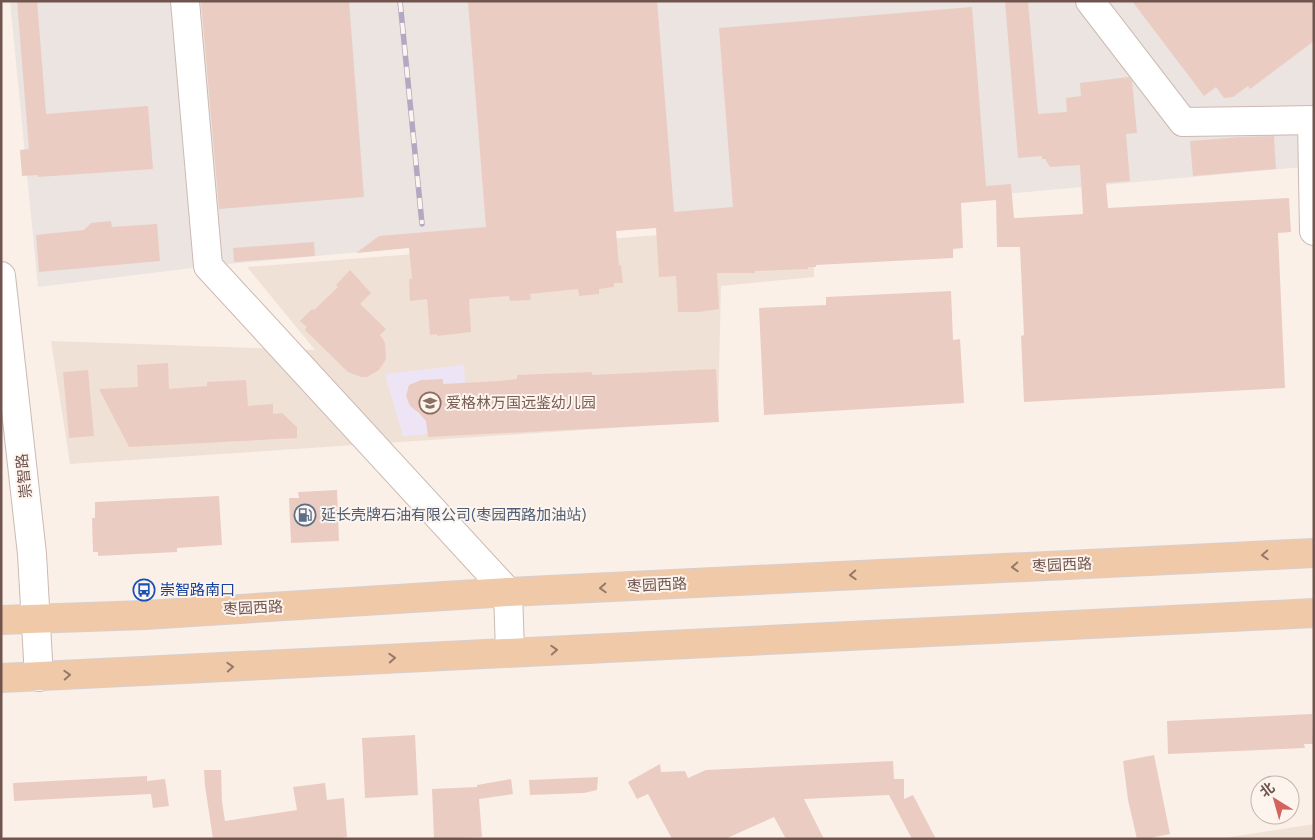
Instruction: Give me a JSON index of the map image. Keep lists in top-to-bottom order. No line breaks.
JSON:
{"streets":{"main road":["枣园西路"],"street":["崇智路"]},"crossings":[["崇智路","枣园西路"]],"places":{"school or university":["爱格林万国远鉴幼儿园"],"fuel station":["延长壳牌石油有限公司(枣园西路加油站)"],"bus stop":["崇智路南口"]},"north":"top left"}
